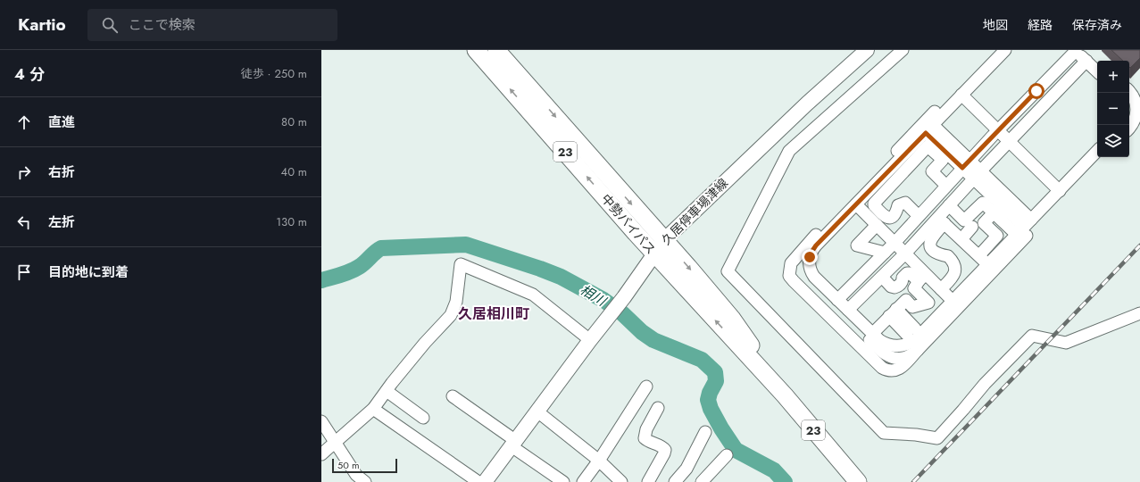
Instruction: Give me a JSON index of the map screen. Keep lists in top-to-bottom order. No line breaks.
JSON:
{"streets":{"highway":["23","中勢バイパス"],"main road":["久居停車場津線"]},"crossings":[["久居停車場津線","中勢バイパス"]],"districts":["久居相川町"],"water":["相川"],"scale_bar":"50 m","page":{"header":"Kartio","search":"ここで検索","nav":["地図","経路","保存済み"],"heading":["4 分","徒歩 · 250 m"],"map_buttons":["+","−"],"list":[["直進","80 m"],["右折","40 m"],["左折","130 m"],"目的地に到着"],"scale":"50 m"}}
